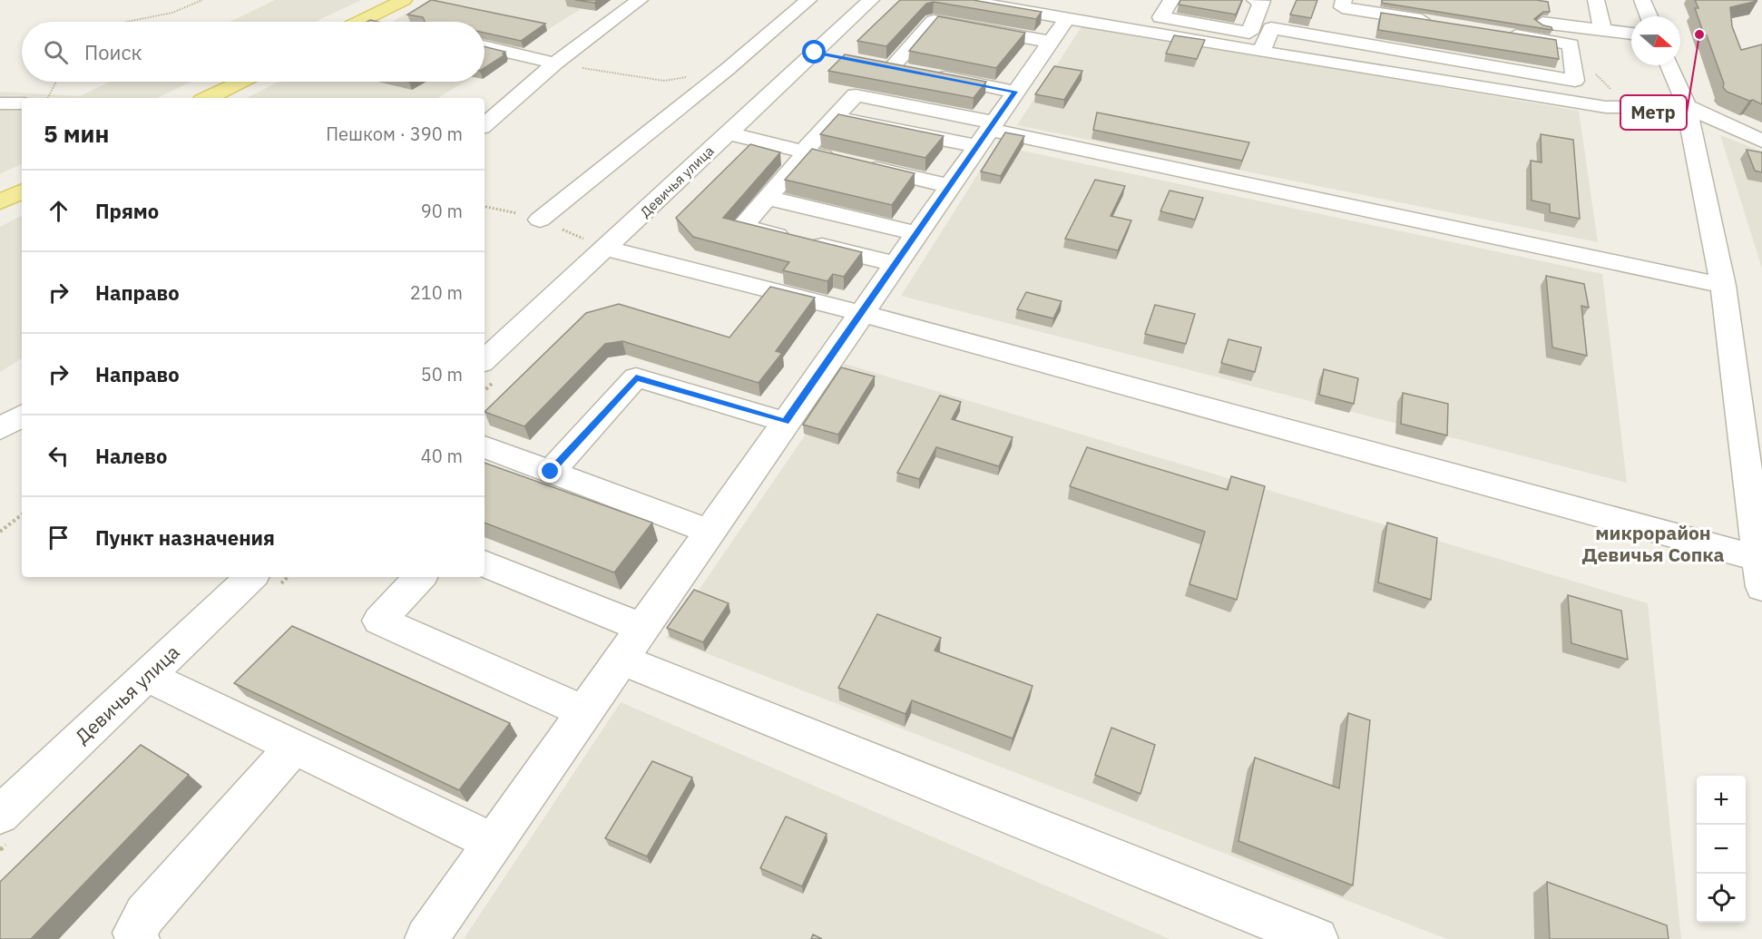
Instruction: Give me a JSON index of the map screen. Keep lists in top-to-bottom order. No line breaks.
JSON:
{"streets":{"street":["Девичья улица"]},"districts":["микрорайон Девичья Сопка"],"places":["Метр"],"north":"right","page":{"search":"Поиск","heading":["5 мин","Пешком · 390 m"],"list":[["Прямо","90 m"],["Направо","210 m"],["Направо","50 m"],["Налево","40 m"],"Пункт назначения"],"map_buttons":["+","−"]}}
